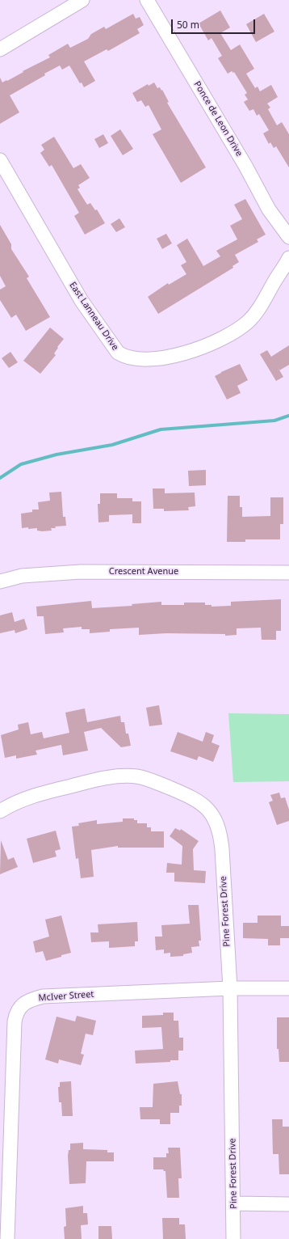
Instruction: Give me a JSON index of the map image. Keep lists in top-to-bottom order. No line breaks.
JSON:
{"streets":{"street":["Ponce de Leon Drive","East Lanneau Drive","Crescent Avenue","Pine Forest Drive","McIver Street"]},"crossings":[["Pine Forest Drive","McIver Street"]],"scale_bar":"50 m"}
